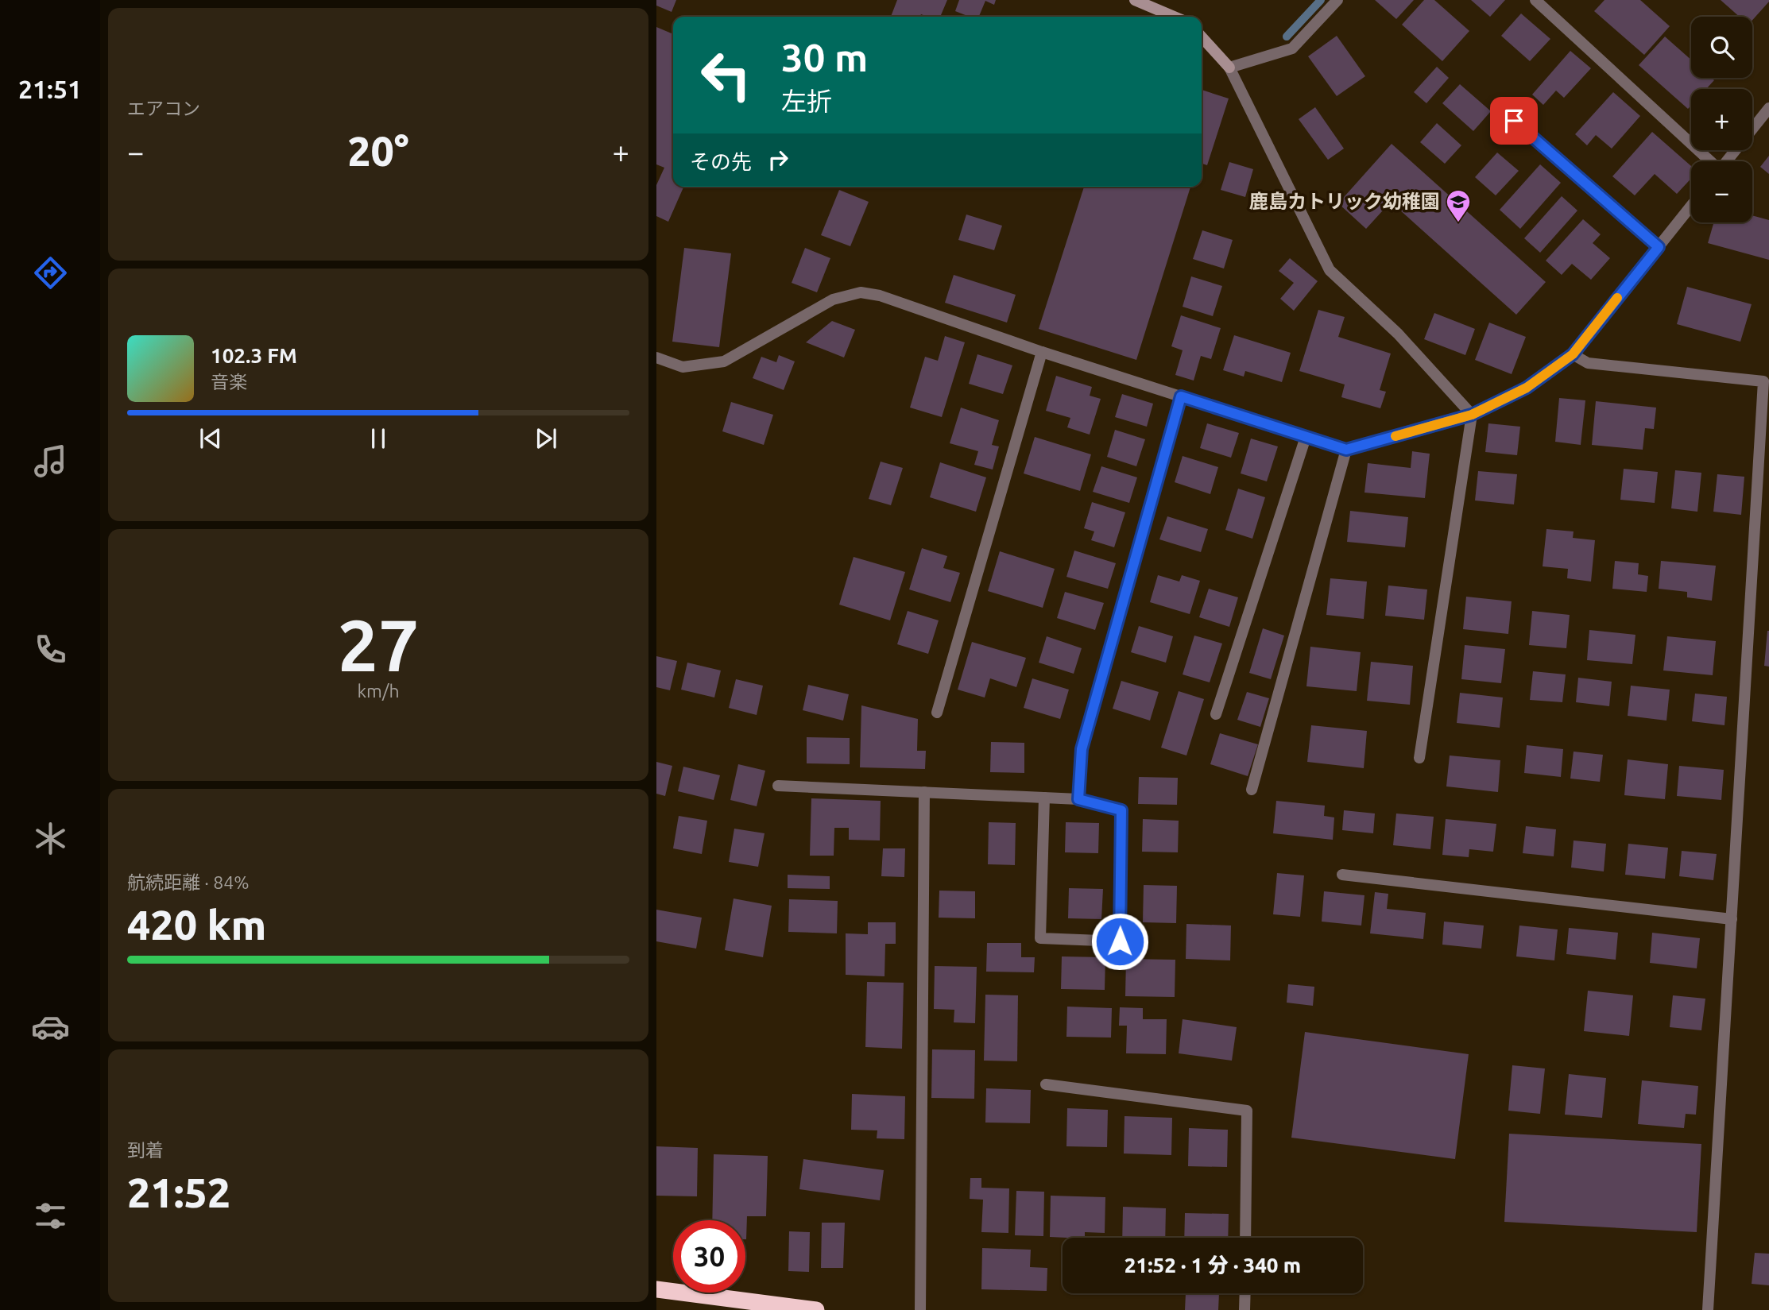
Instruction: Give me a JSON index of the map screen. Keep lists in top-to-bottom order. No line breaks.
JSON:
{"places":{"school or university":["鹿島カトリック幼稚園"]},"page":{"tabs":"21:51","tile":["エアコン",["27","km/h"],["航続距離 · 84%","420 km"],["到着","21:52"]],"map_buttons":["+","−"],"turn":["30 m","左折"],"heat":["−","20°","+"],"then":"その先","song":["102.3 FM","音楽"],"limit":"30","trip":"21:52 · 1 分 · 340 m"}}
